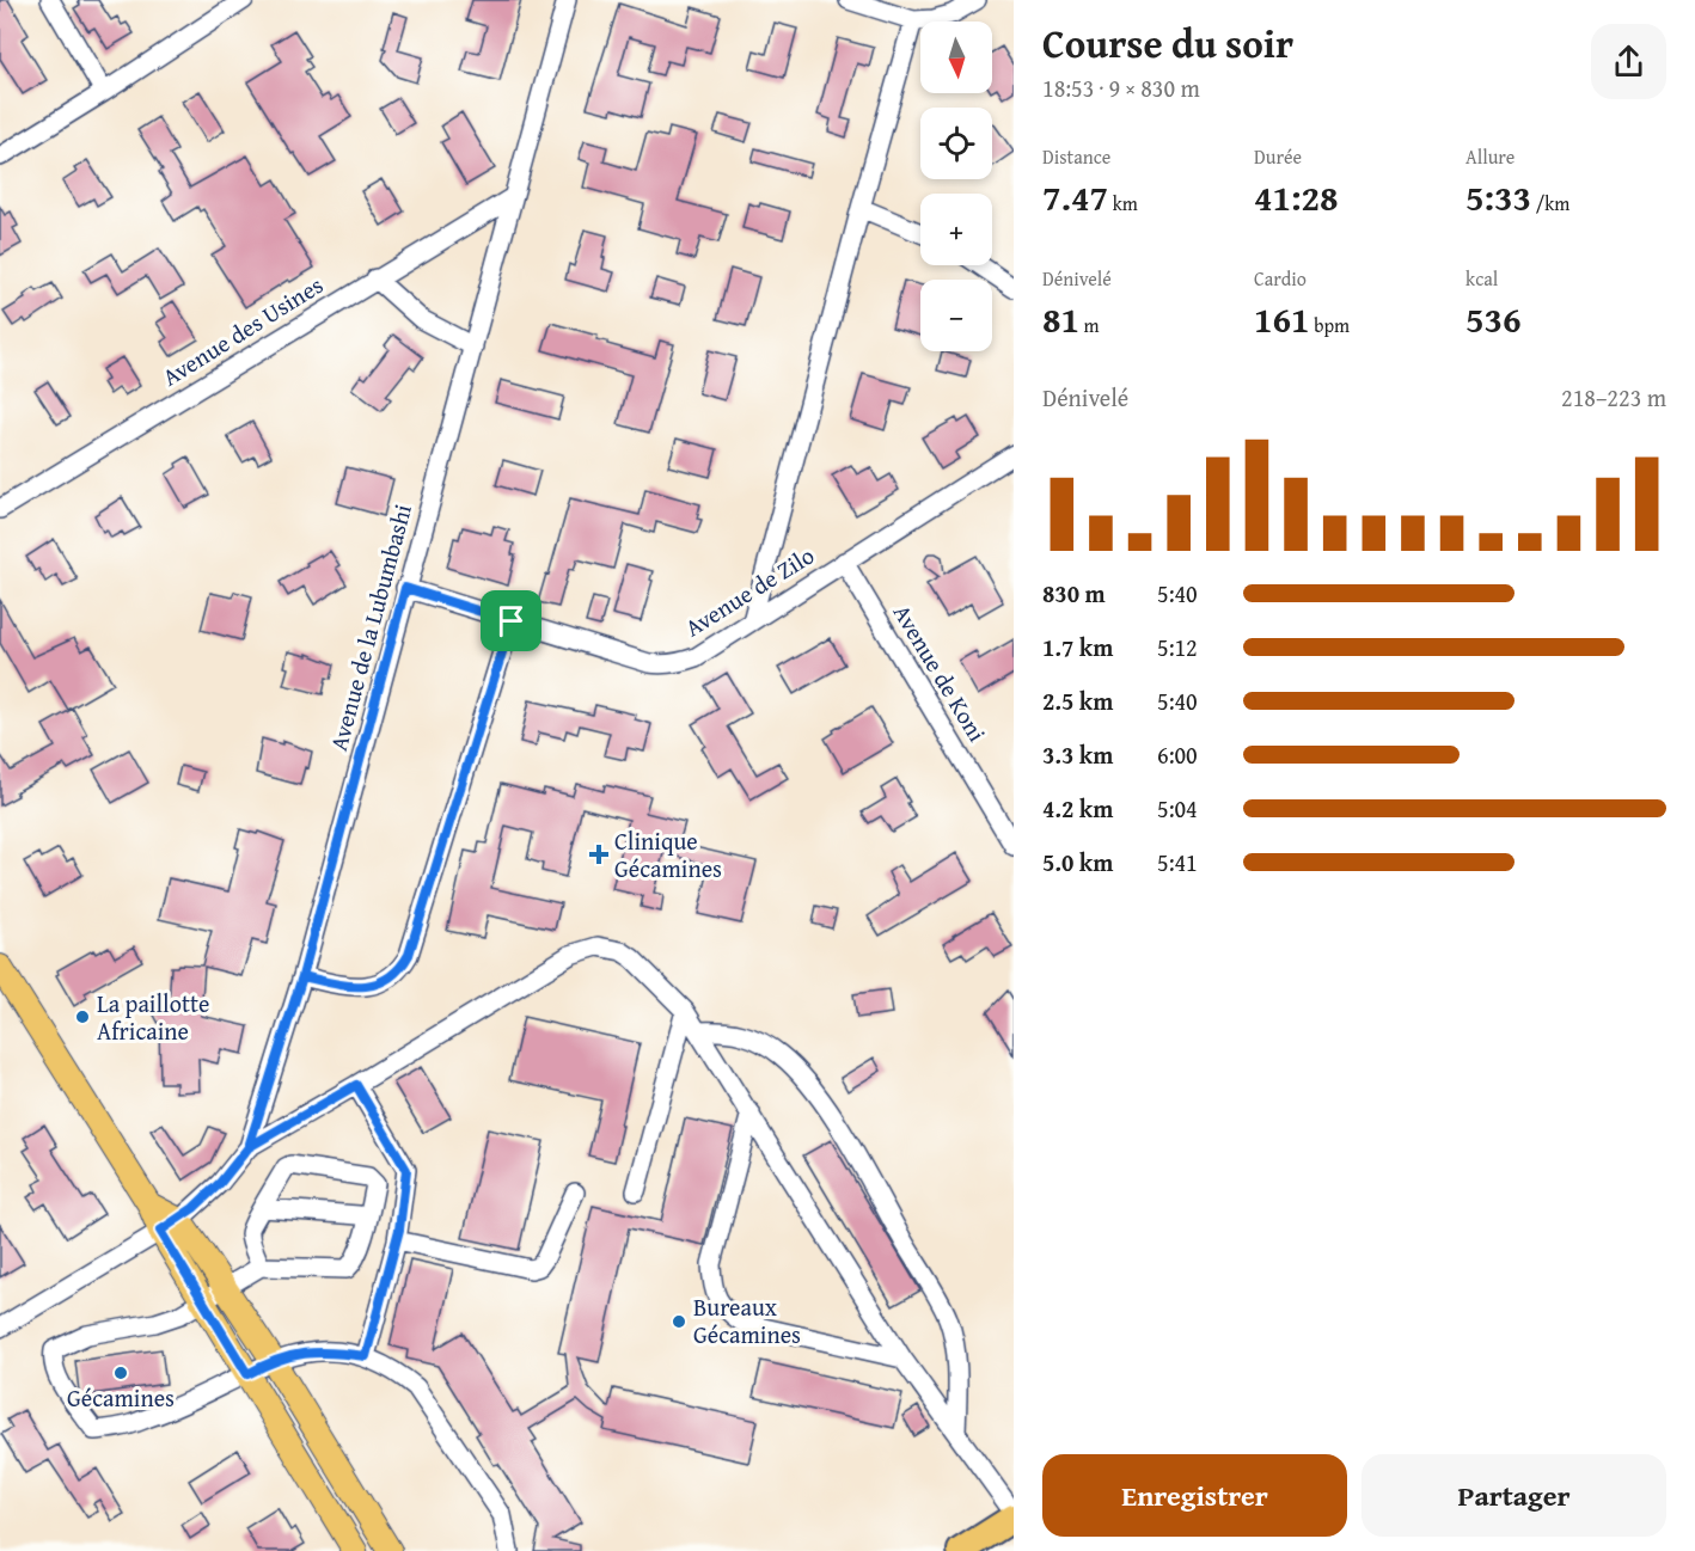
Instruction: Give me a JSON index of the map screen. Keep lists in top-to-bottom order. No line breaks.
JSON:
{"streets":{"street":["Avenue des Usines","Avenue de Zilo","Avenue de la Lubumbashi","Avenue de Koni"]},"crossings":[["Avenue des Usines","Avenue de la Lubumbashi"],["Avenue de Zilo","Avenue de la Lubumbashi"],["Avenue de Zilo","Avenue de Koni"]],"places":{"health":["Clinique Gécamines"],"other":["La paillotte Africaine","Bureaux Gécamines","Gécamines"]},"north":"bottom","page":{"heading":["Course du soir","18:53 · 9 × 830 m"],"map_buttons":["+","−"],"stats":[["Distance","7.47 km"],["Durée","41:28"],["Allure","5:33 /km"],["Dénivelé","81 m"],["Cardio","161 bpm"],["kcal","536"]],"chart":["Dénivelé","218–223 m"],"list":[{"name":"830 m","note":"5:40"},{"name":"1.7 km","note":"5:12"},{"name":"2.5 km","note":"5:40"},{"name":"3.3 km","note":"6:00"},{"name":"4.2 km","note":"5:04"},{"name":"5.0 km","note":"5:41"}],"buttons":["Enregistrer","Partager"]}}
